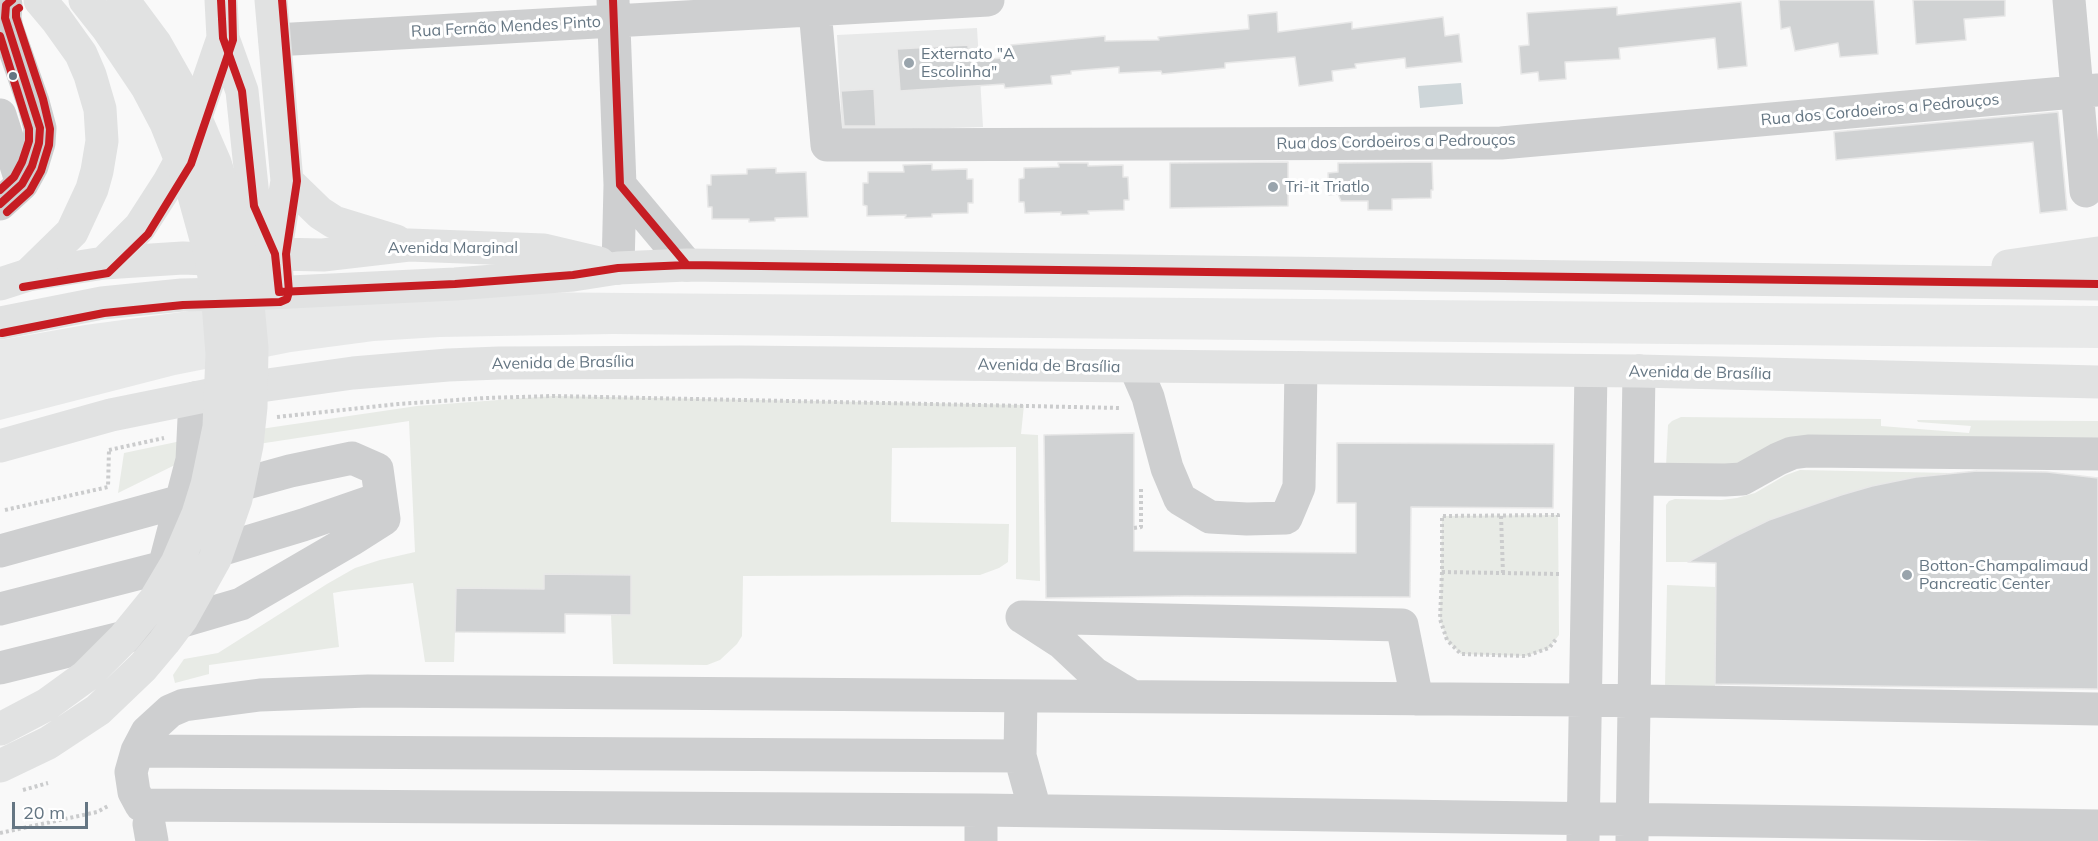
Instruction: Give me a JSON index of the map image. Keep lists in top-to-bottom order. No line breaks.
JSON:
{"streets":{"main road":["Avenida Marginal","Avenida de Brasília"],"street":["Rua Fernão Mendes Pinto","Rua dos Cordoeiros a Pedrouços"]},"crossings":[["Rua Fernão Mendes Pinto","Rua dos Cordoeiros a Pedrouços"]],"places":["Externato \"A Escolinha\"","Tri-it Triatlo","Botton-Champalimaud Pancreatic Center"],"scale_bar":"20 m"}
